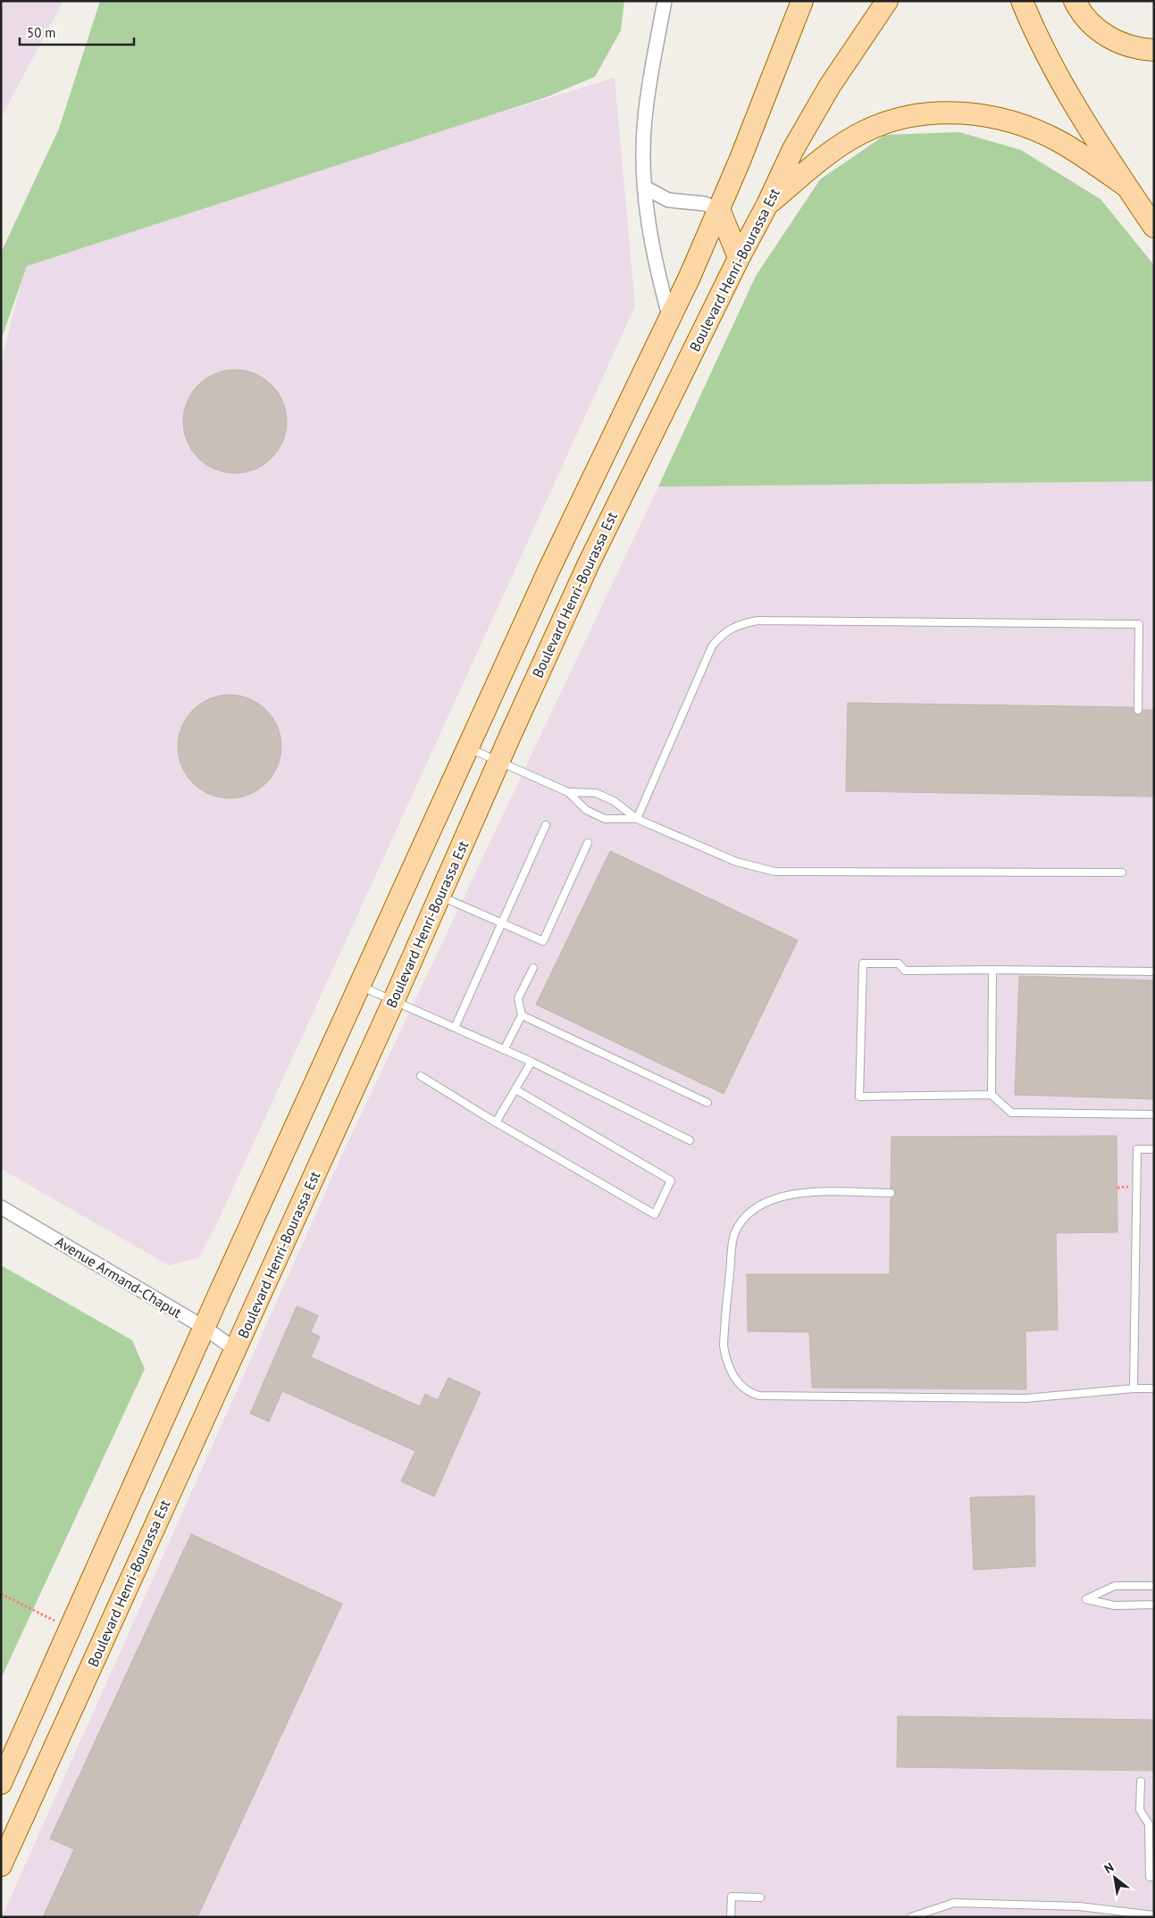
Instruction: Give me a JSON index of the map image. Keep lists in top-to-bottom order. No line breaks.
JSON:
{"streets":{"main road":["Boulevard Henri-Bourassa Est"],"street":["Avenue Armand-Chaput"]},"crossings":[["Boulevard Henri-Bourassa Est","Avenue Armand-Chaput"]],"scale_bar":"50 m","north":"top left"}
